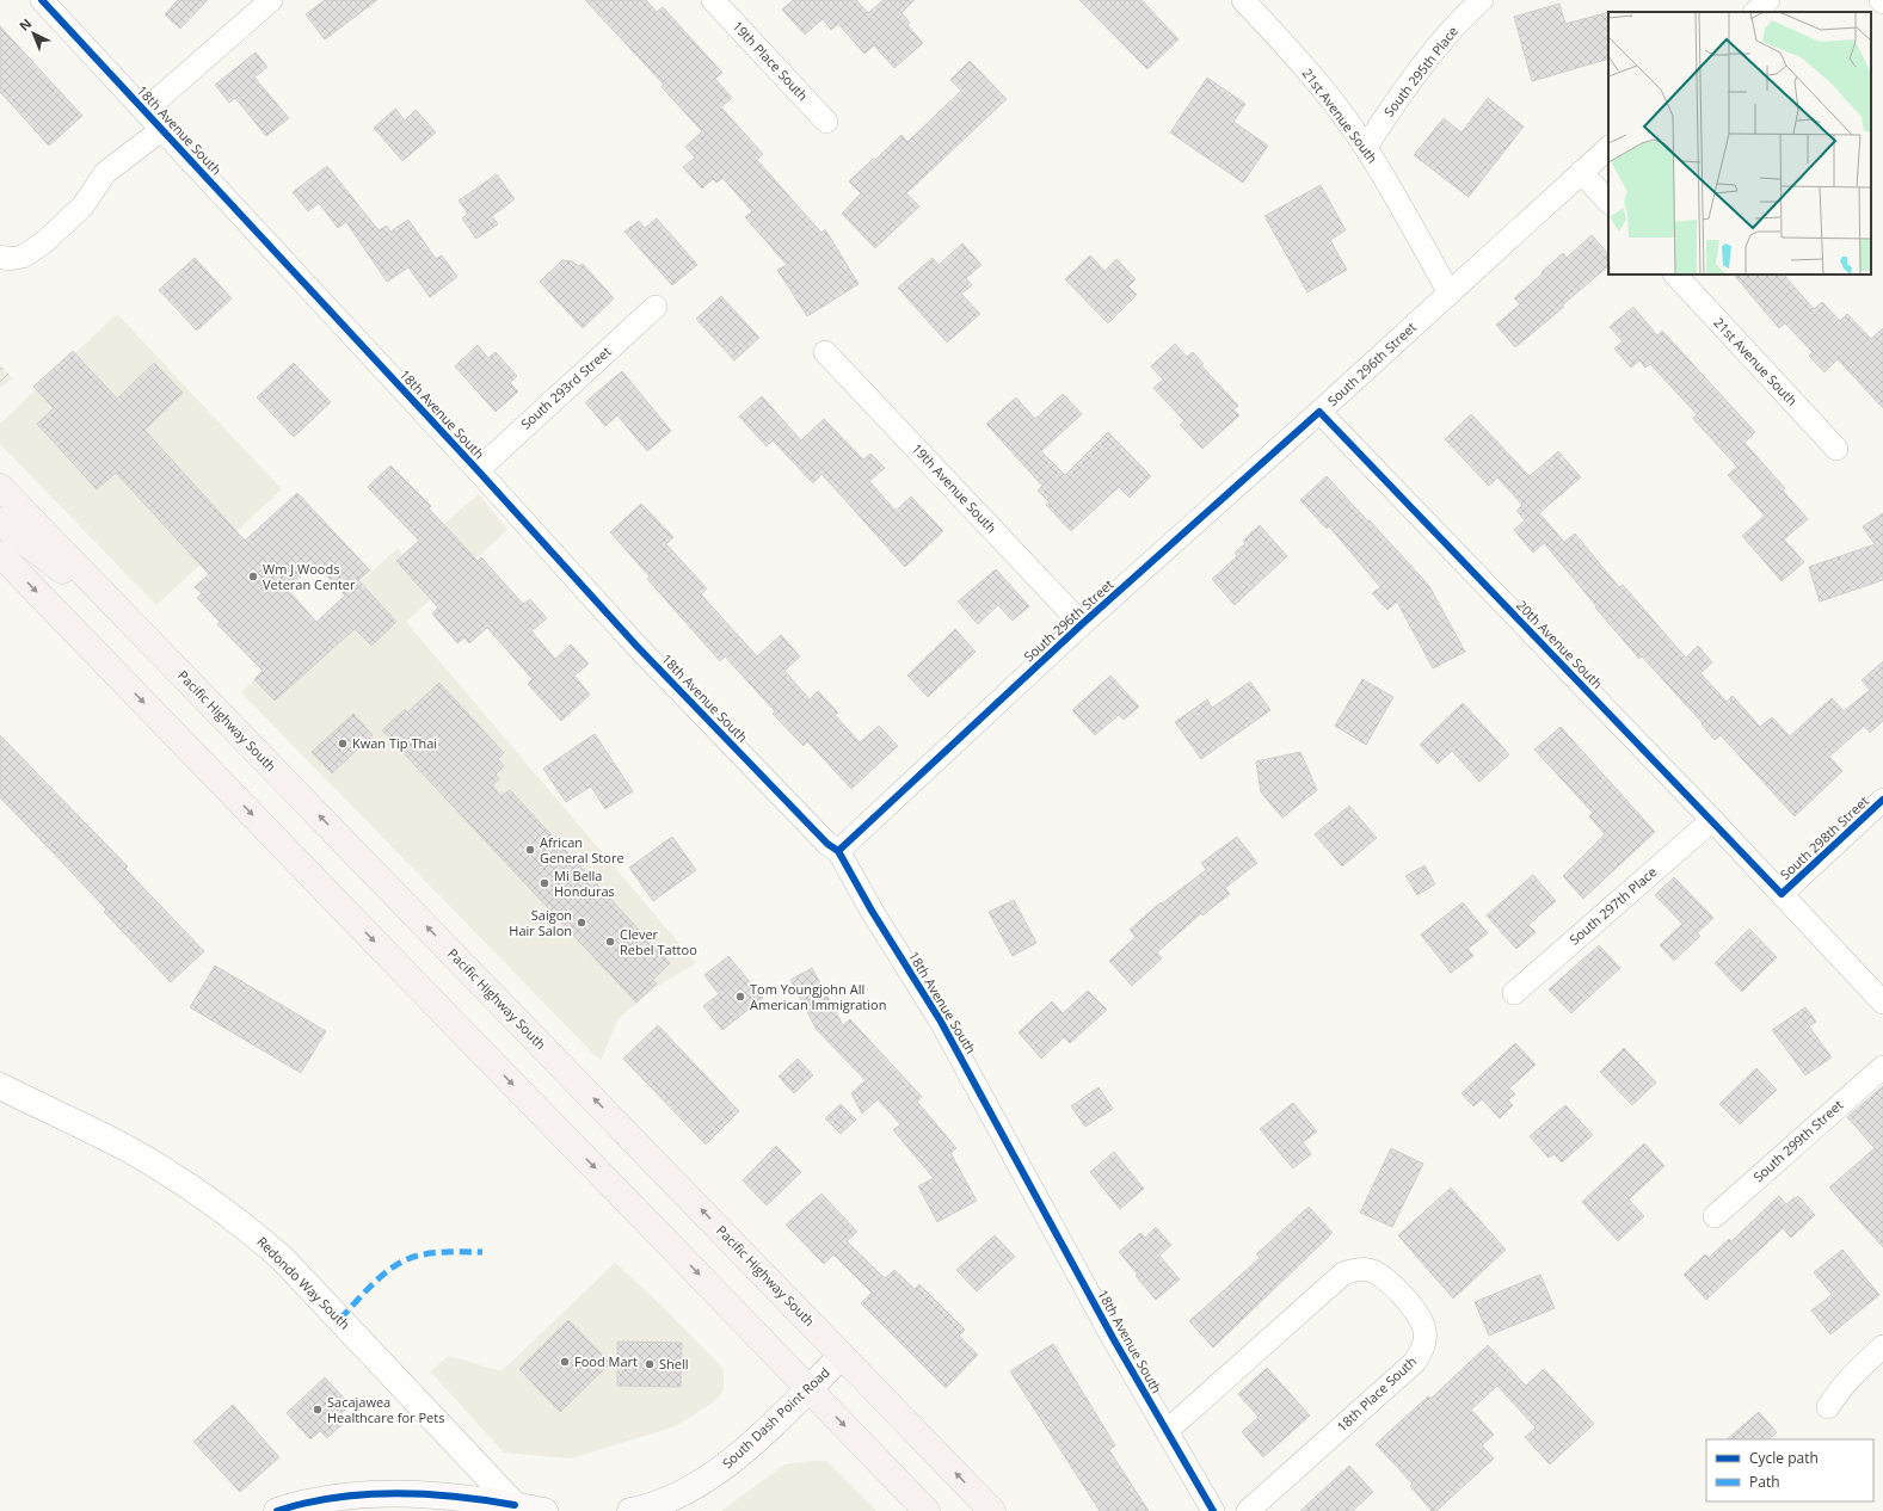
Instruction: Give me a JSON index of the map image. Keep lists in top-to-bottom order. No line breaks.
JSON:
{"streets":{"main road":["Pacific Highway South","South Dash Point Road"],"street":["19th Place South","South 295th Place","21st Avenue South","18th Avenue South","South 296th Street","South 293rd Street","19th Avenue South","20th Avenue South","South 298th Street","South 297th Place","South 299th Street","Redondo Way South","18th Place South"]},"crossings":[["South 295th Place","21st Avenue South"],["21st Avenue South","South 296th Street"],["18th Avenue South","South 296th Street"],["18th Avenue South","South 293rd Street"],["18th Avenue South","18th Place South"],["South 296th Street","19th Avenue South"],["South 296th Street","20th Avenue South"],["20th Avenue South","South 298th Street"],["20th Avenue South","South 297th Place"],["Pacific Highway South","South Dash Point Road"]],"places":["Wm J Woods Veteran Center","Kwan Tip Thai","African General Store","Mi Bella Honduras","Saigon Hair Salon","Clever Rebel Tattoo","Tom Youngjohn All American Immigration","Food Mart","Shell","Sacajawea Healthcare for Pets"],"legend":["Cycle path","Path"],"north":"top left"}
